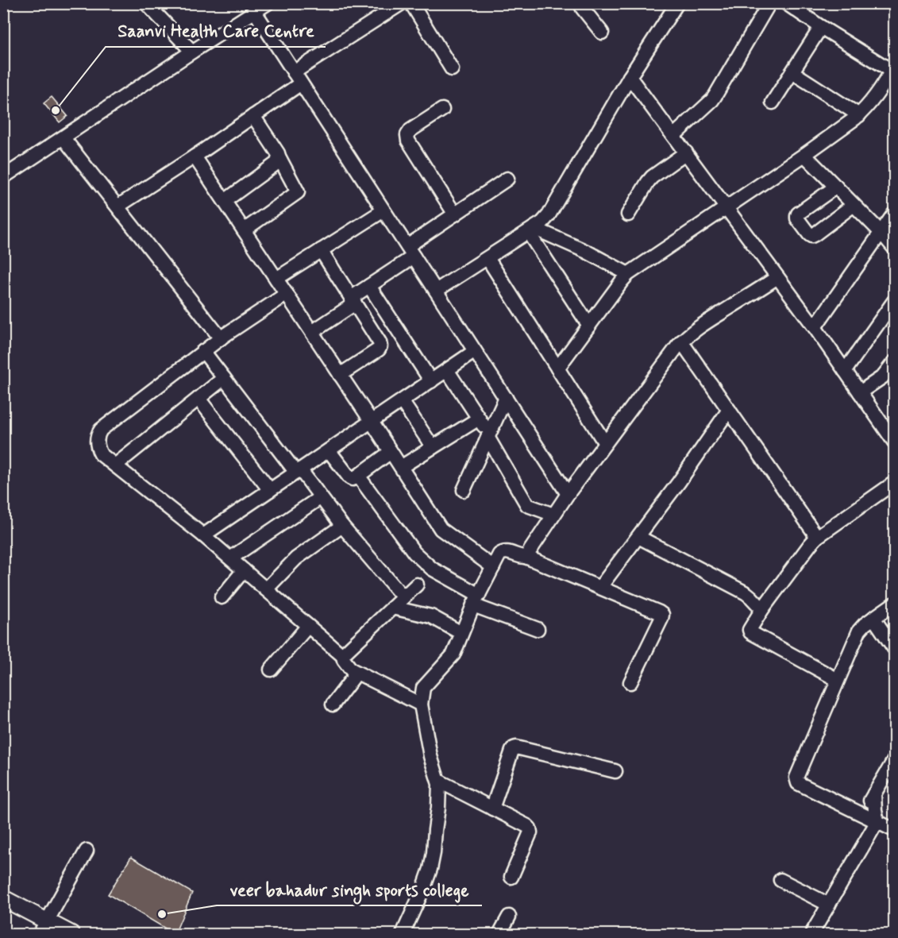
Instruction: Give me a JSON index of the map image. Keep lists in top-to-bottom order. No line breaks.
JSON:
{"places":["Saanvi Health Care Centre","veer bahadur singh sports college"]}
